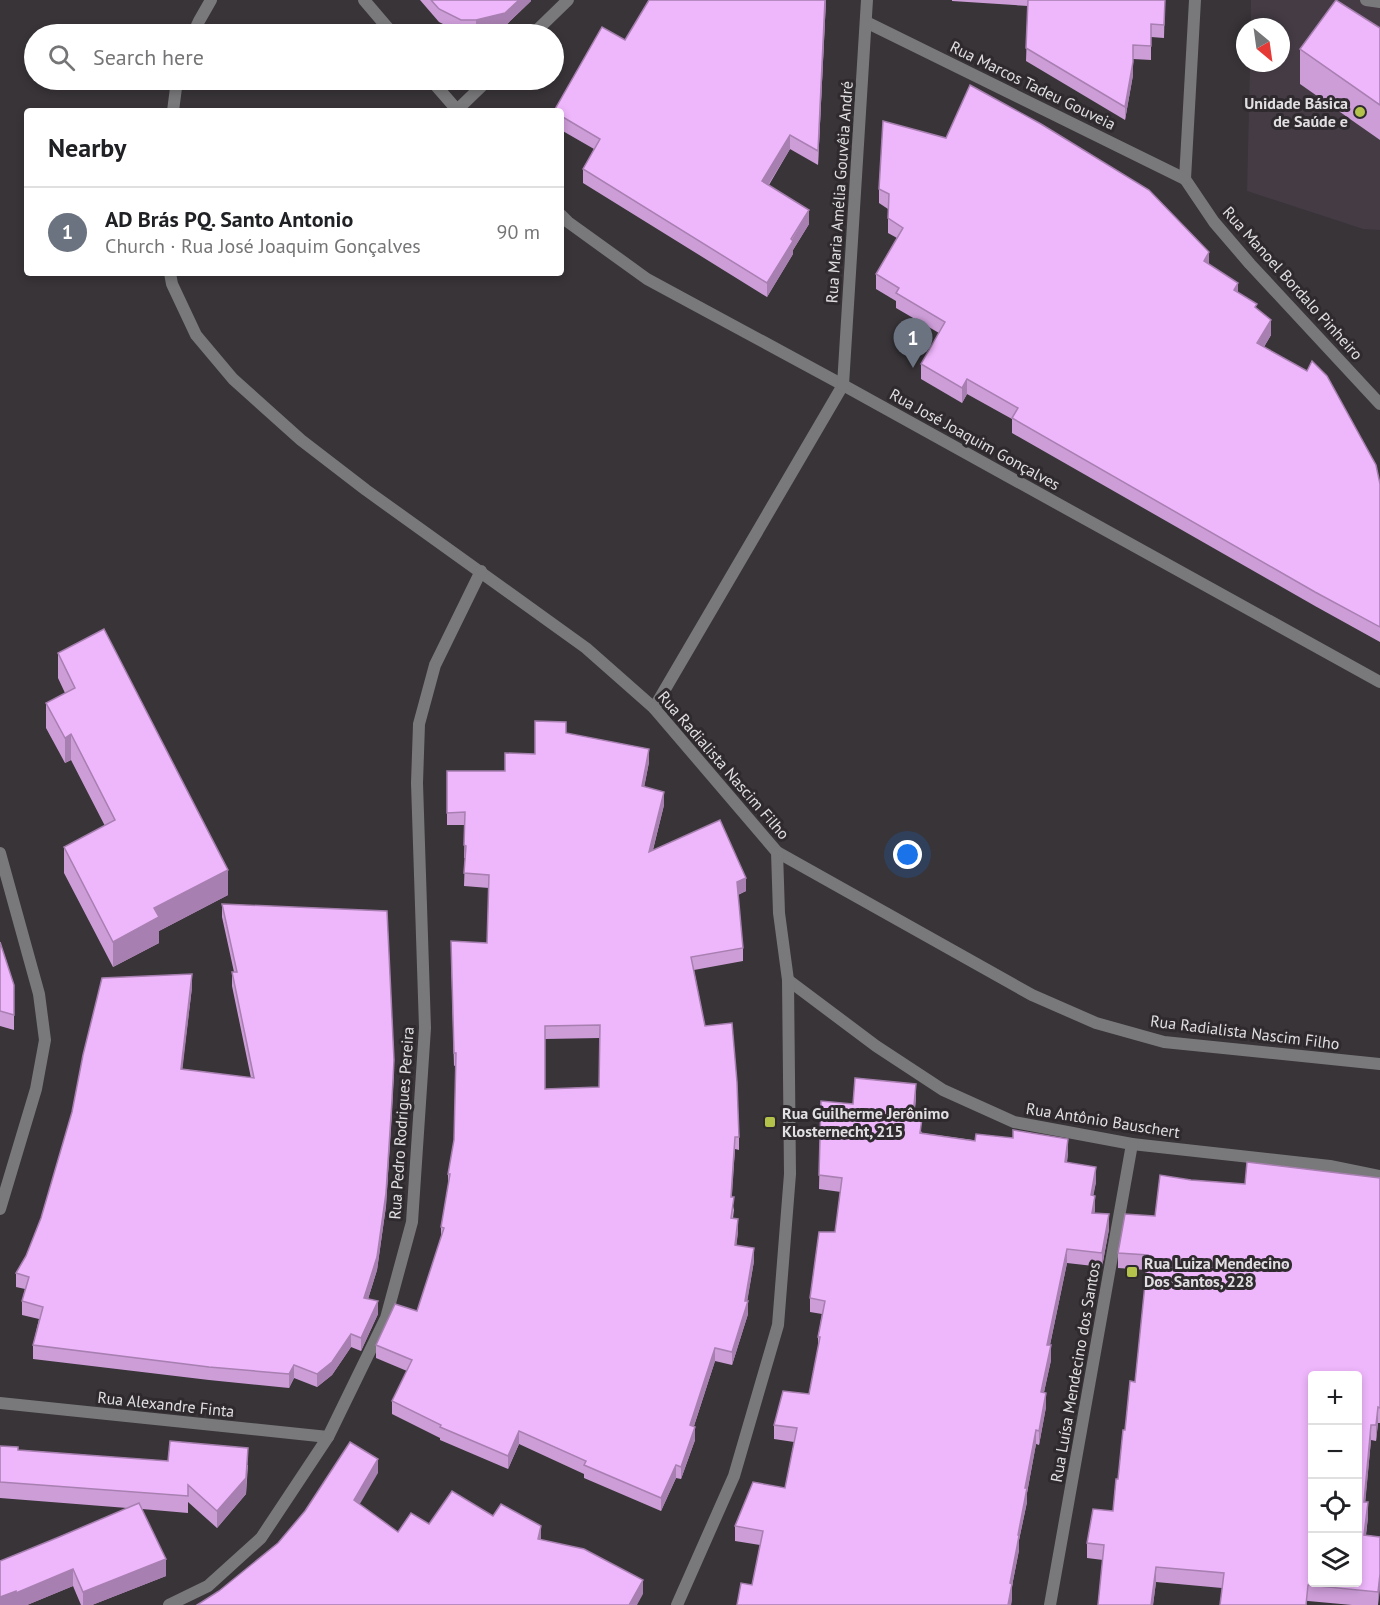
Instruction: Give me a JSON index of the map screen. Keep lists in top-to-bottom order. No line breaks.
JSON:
{"streets":{"street":["Rua Marcos Tadeu Gouveia","Rua Maria Amélia Gouvêia André","Rua Manoel Bordalo Pinheiro","Rua José Joaquim Gonçalves","Rua Radialista Nascim Filho","Rua Antônio Bauschert","Rua Pedro Rodrigues Pereira","Rua Luísa Mendecino dos Santos","Rua Alexandre Finta"]},"crossings":[["Rua Marcos Tadeu Gouveia","Rua Maria Amélia Gouvêia André"],["Rua Marcos Tadeu Gouveia","Rua Manoel Bordalo Pinheiro"],["Rua Maria Amélia Gouvêia André","Rua José Joaquim Gonçalves"],["Rua Radialista Nascim Filho","Rua Pedro Rodrigues Pereira"],["Rua Antônio Bauschert","Rua Luísa Mendecino dos Santos"],["Rua Pedro Rodrigues Pereira","Rua Alexandre Finta"]],"places":{"other":["Unidade Básica de Saúde e"],"transit":["Rua Guilherme Jerônimo Klosternecht, 215","Rua Luiza Mendecino Dos Santos, 228"]},"north":"bottom right","page":{"search":"Search here","heading":"Nearby","list":[{"mark":"1","name":"AD Brás PQ. Santo Antonio","note":"Church · Rua José Joaquim Gonçalves","value":"90 m"}],"pins":"1","map_buttons":["+","−"]}}
